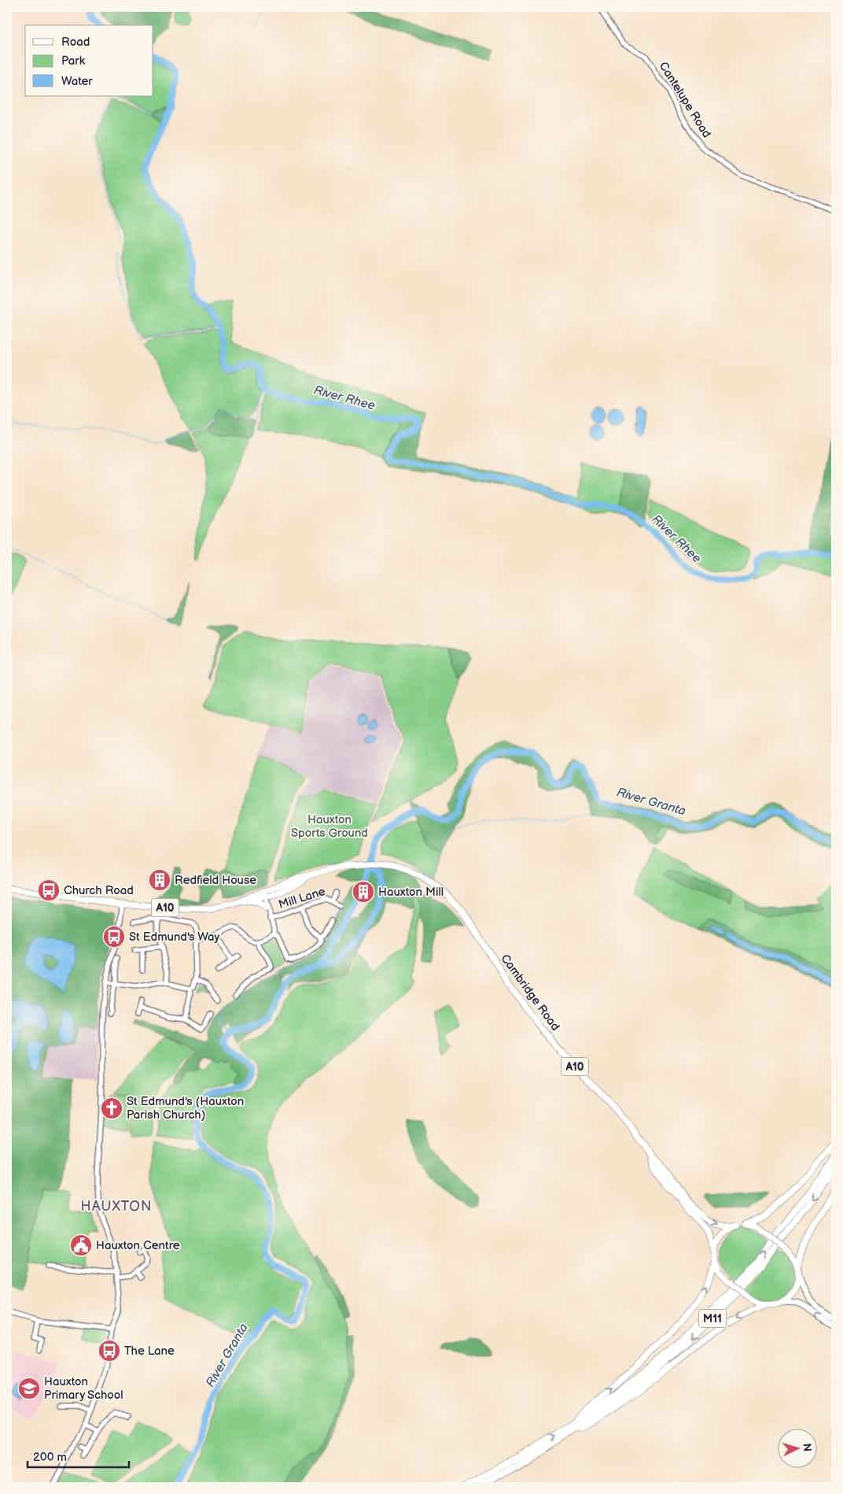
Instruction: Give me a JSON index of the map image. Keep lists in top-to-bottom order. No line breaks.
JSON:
{"streets":{"highway":["A10","Cambridge Road","M11"],"street":["Cantelupe Road","Mill Lane"]},"crossings":[["A10","Cambridge Road"],["Cambridge Road","M11"]],"districts":["HAUXTON"],"water":["River Rhee","River Granta"],"parks":["Hauxton Sports Ground"],"places":{"building":["Redfield House","Hauxton Mill"],"bus stop":["Church Road","St Edmund's Way","The Lane"],"church":["St Edmund's (Hauxton Parish Church)"],"public building":["Hauxton Centre"],"school or university":["Hauxton Primary School"]},"legend":["Road","Park","Water"],"scale_bar":"200 m","north":"right"}
